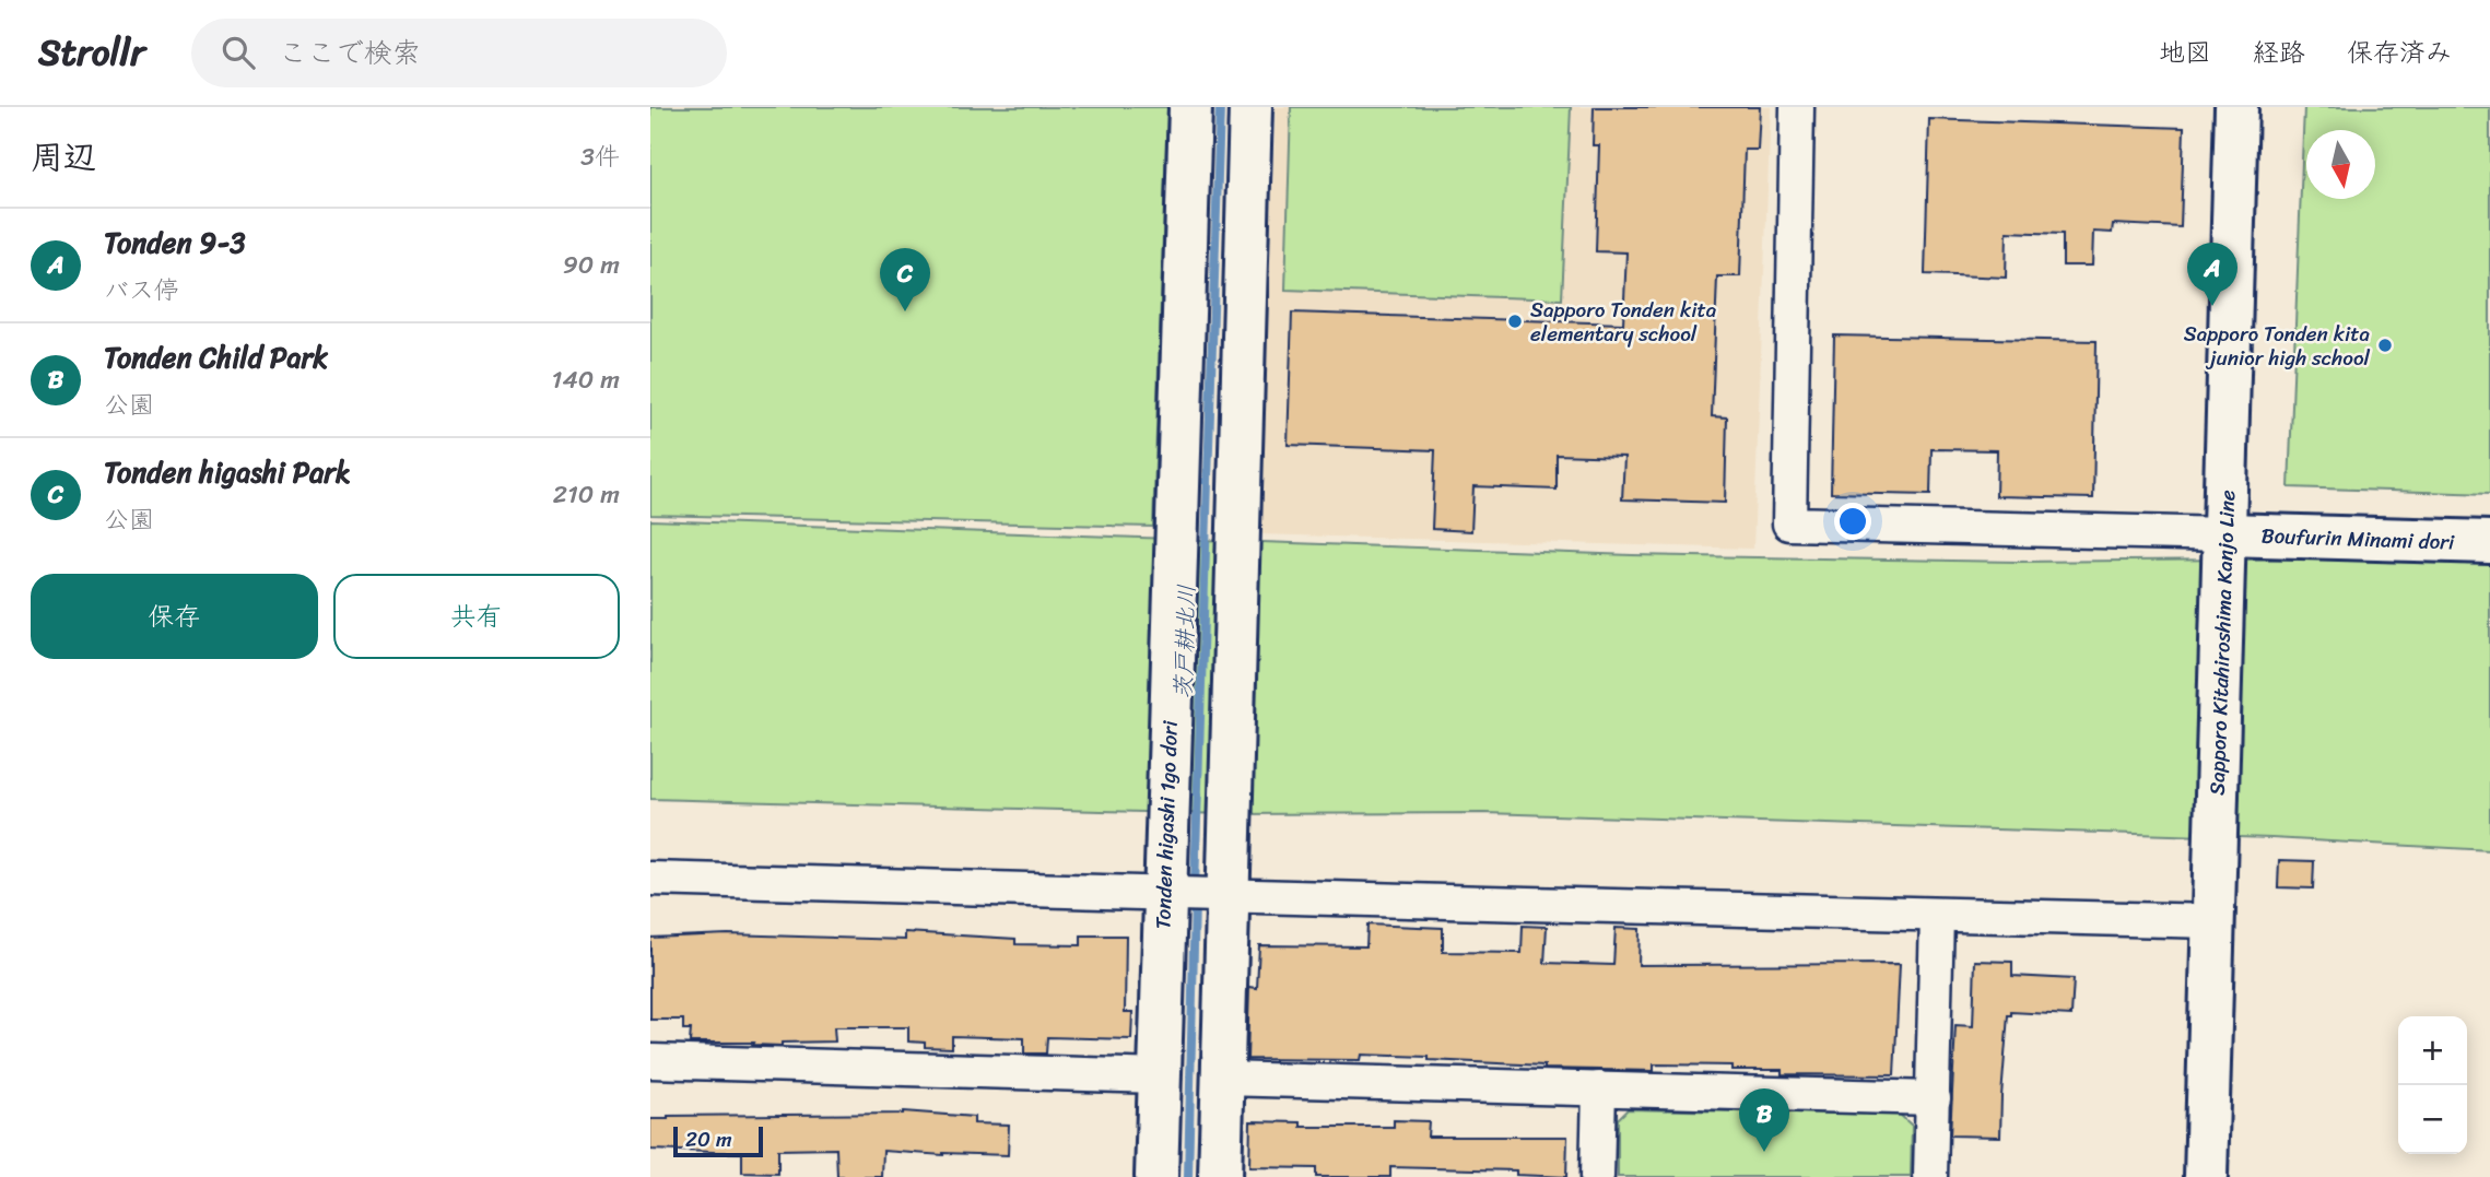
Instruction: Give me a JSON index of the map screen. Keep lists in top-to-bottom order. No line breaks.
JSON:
{"streets":{"street":["Boufurin Minami dori","Sapporo Kitahiroshima Kanjo Line","Tonden higashi 1go dori"]},"crossings":[["Boufurin Minami dori","Sapporo Kitahiroshima Kanjo Line"]],"water":["茨戸耕北川"],"places":["Sapporo Tonden kita elementary school","Sapporo Tonden kita junior high school"],"scale_bar":"20 m","north":"bottom","page":{"header":"Strollr","search":"ここで検索","nav":["地図","経路","保存済み"],"heading":["周辺","3件"],"list":[{"mark":"A","name":"Tonden 9-3","note":"バス停","value":"90 m"},{"mark":"B","name":"Tonden Child Park","note":"公園","value":"140 m"},{"mark":"C","name":"Tonden higashi Park","note":"公園","value":"210 m"}],"pins":["A","C","B"],"buttons":["保存","共有"],"map_buttons":["+","−"],"scale":"20 m"}}
